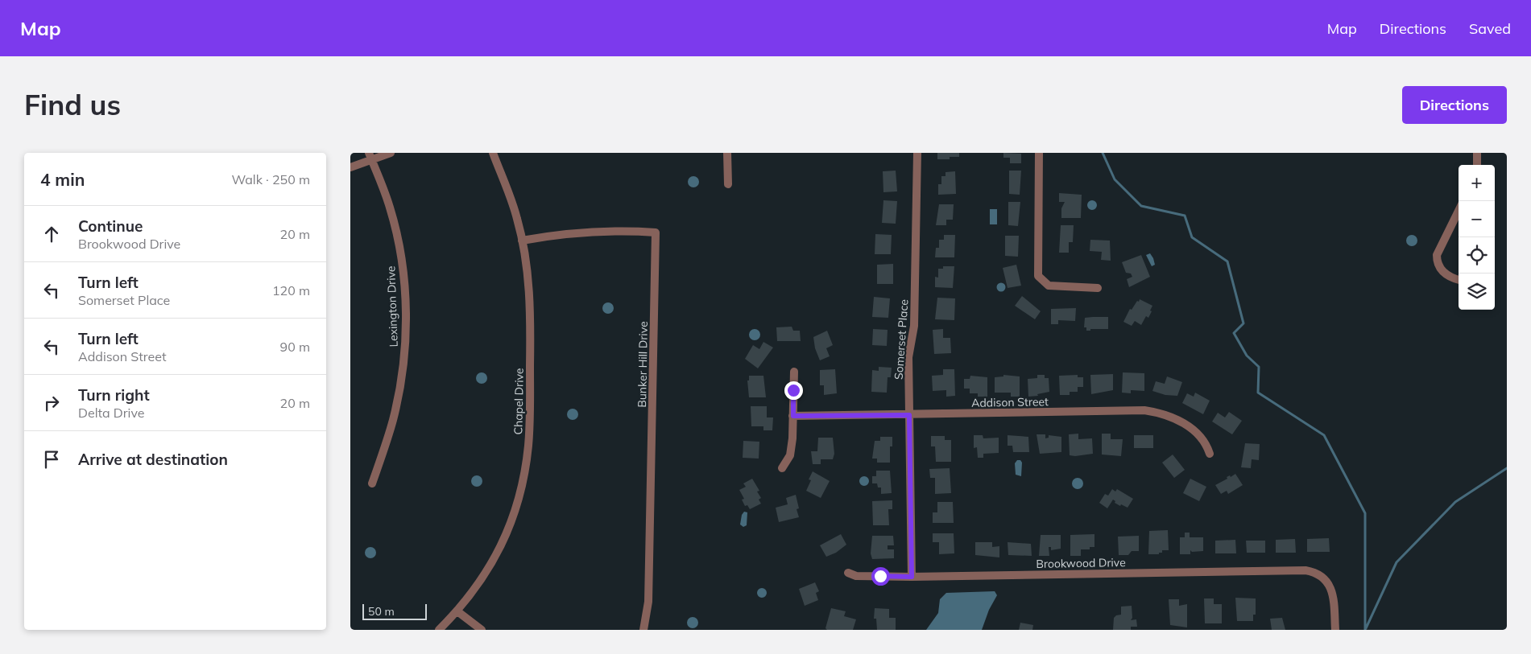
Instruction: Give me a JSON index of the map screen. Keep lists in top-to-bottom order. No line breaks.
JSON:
{"streets":{"street":["Lexington Drive","Somerset Place","Bunker Hill Drive","Chapel Drive","Addison Street","Brookwood Drive"]},"crossings":[["Somerset Place","Addison Street"],["Somerset Place","Brookwood Drive"],["Bunker Hill Drive","Chapel Drive"]],"scale_bar":"50 m","page":{"header":"Map","nav":["Map","Directions","Saved"],"buttons":"Directions","title":"Find us","heading":["4 min","Walk · 250 m"],"map_buttons":["+","−"],"list":[["Continue","Brookwood Drive","20 m"],["Turn left","Somerset Place","120 m"],["Turn left","Addison Street","90 m"],["Turn right","Delta Drive","20 m"],"Arrive at destination"],"scale":"50 m"}}
